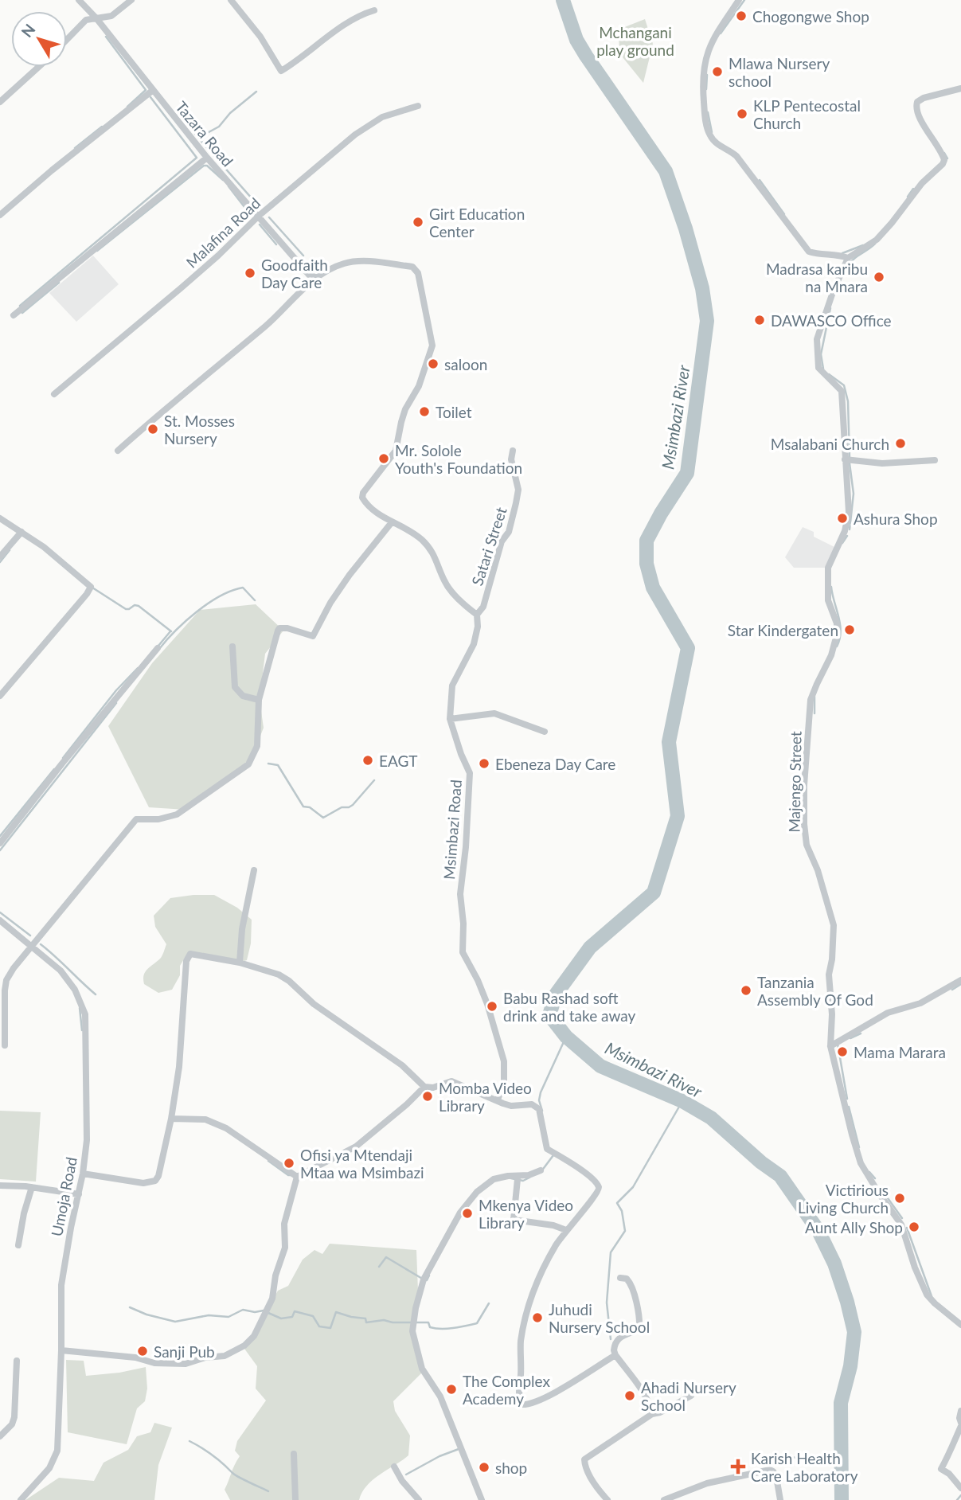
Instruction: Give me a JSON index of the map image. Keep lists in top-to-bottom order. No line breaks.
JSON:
{"streets":{"street":["Tazara Road","Malafina Road","Satari Street","Majengo Street","Msimbazi Road","Umoja Road"]},"crossings":[["Tazara Road","Malafina Road"],["Satari Street","Msimbazi Road"]],"water":["Msimbazi River"],"parks":["Mchangani play ground"],"places":{"other":["Chogongwe Shop","Mlawa Nursery school","KLP Pentecostal Church","Girt Education Center","Goodfaith Day Care","Madrasa karibu na Mnara","DAWASCO Office","saloon","Toilet","St. Mosses Nursery","Msalabani Church","Mr. Solole Youth's Foundation","Ashura Shop","Star Kindergaten","EAGT","Ebeneza Day Care","Tanzania Assembly Of God","Babu Rashad soft drink and take away","Mama Marara","Momba Video Library","Ofisi ya Mtendaji Mtaa wa Msimbazi","Victirious Living Church","Mkenya Video Library","Aunt Ally Shop","Juhudi Nursery School","Sanji Pub","The Complex Academy","Ahadi Nursery School","shop"],"health":["Karish Health Care Laboratory"]},"north":"top left"}
